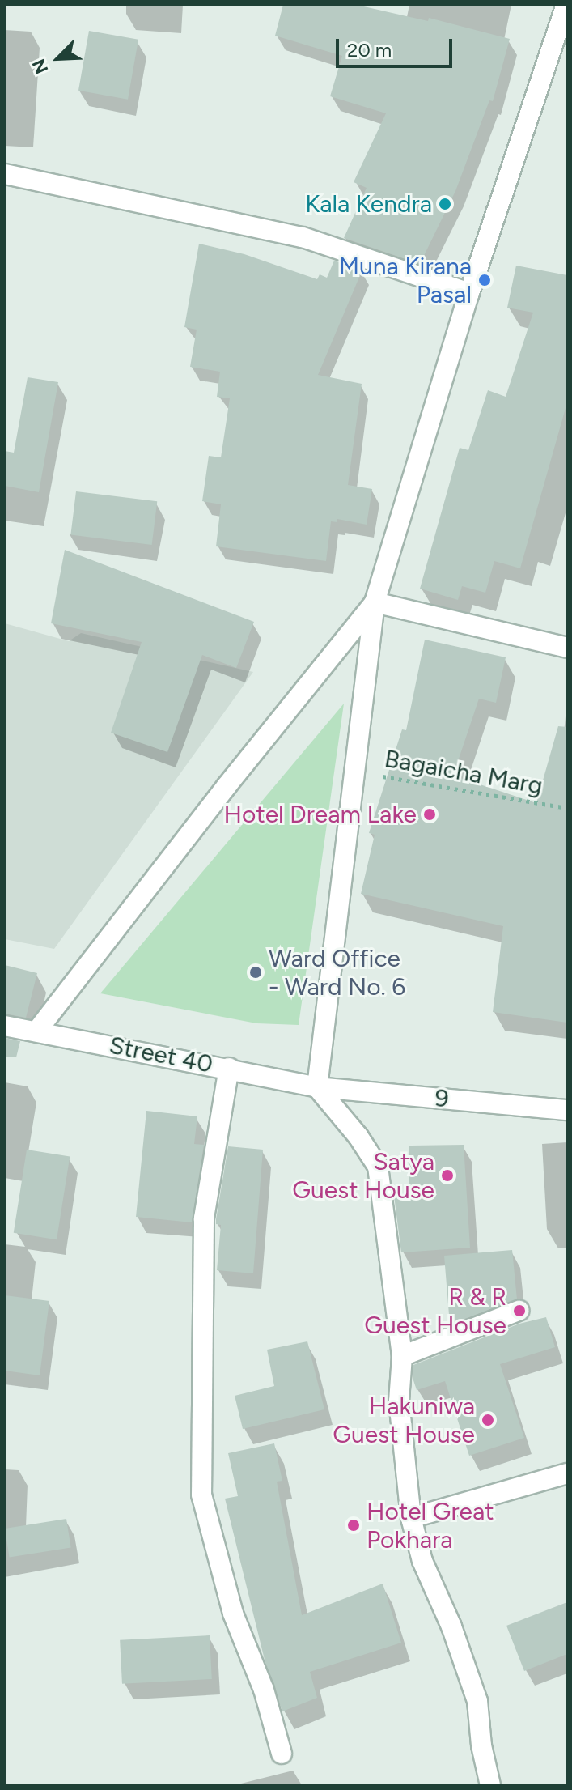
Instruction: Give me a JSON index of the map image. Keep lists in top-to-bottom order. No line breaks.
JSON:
{"streets":{"street":["Street 40","9"],"path":["Bagaicha Marg"]},"crossings":[["Street 40","9"]],"places":["Kala Kendra","Muna Kirana Pasal","Hotel Dream Lake","Ward Office - Ward No. 6","Satya Guest House","R & R Guest House","Hakuniwa Guest House","Hotel Great Pokhara"],"scale_bar":"20 m","north":"bottom left"}
